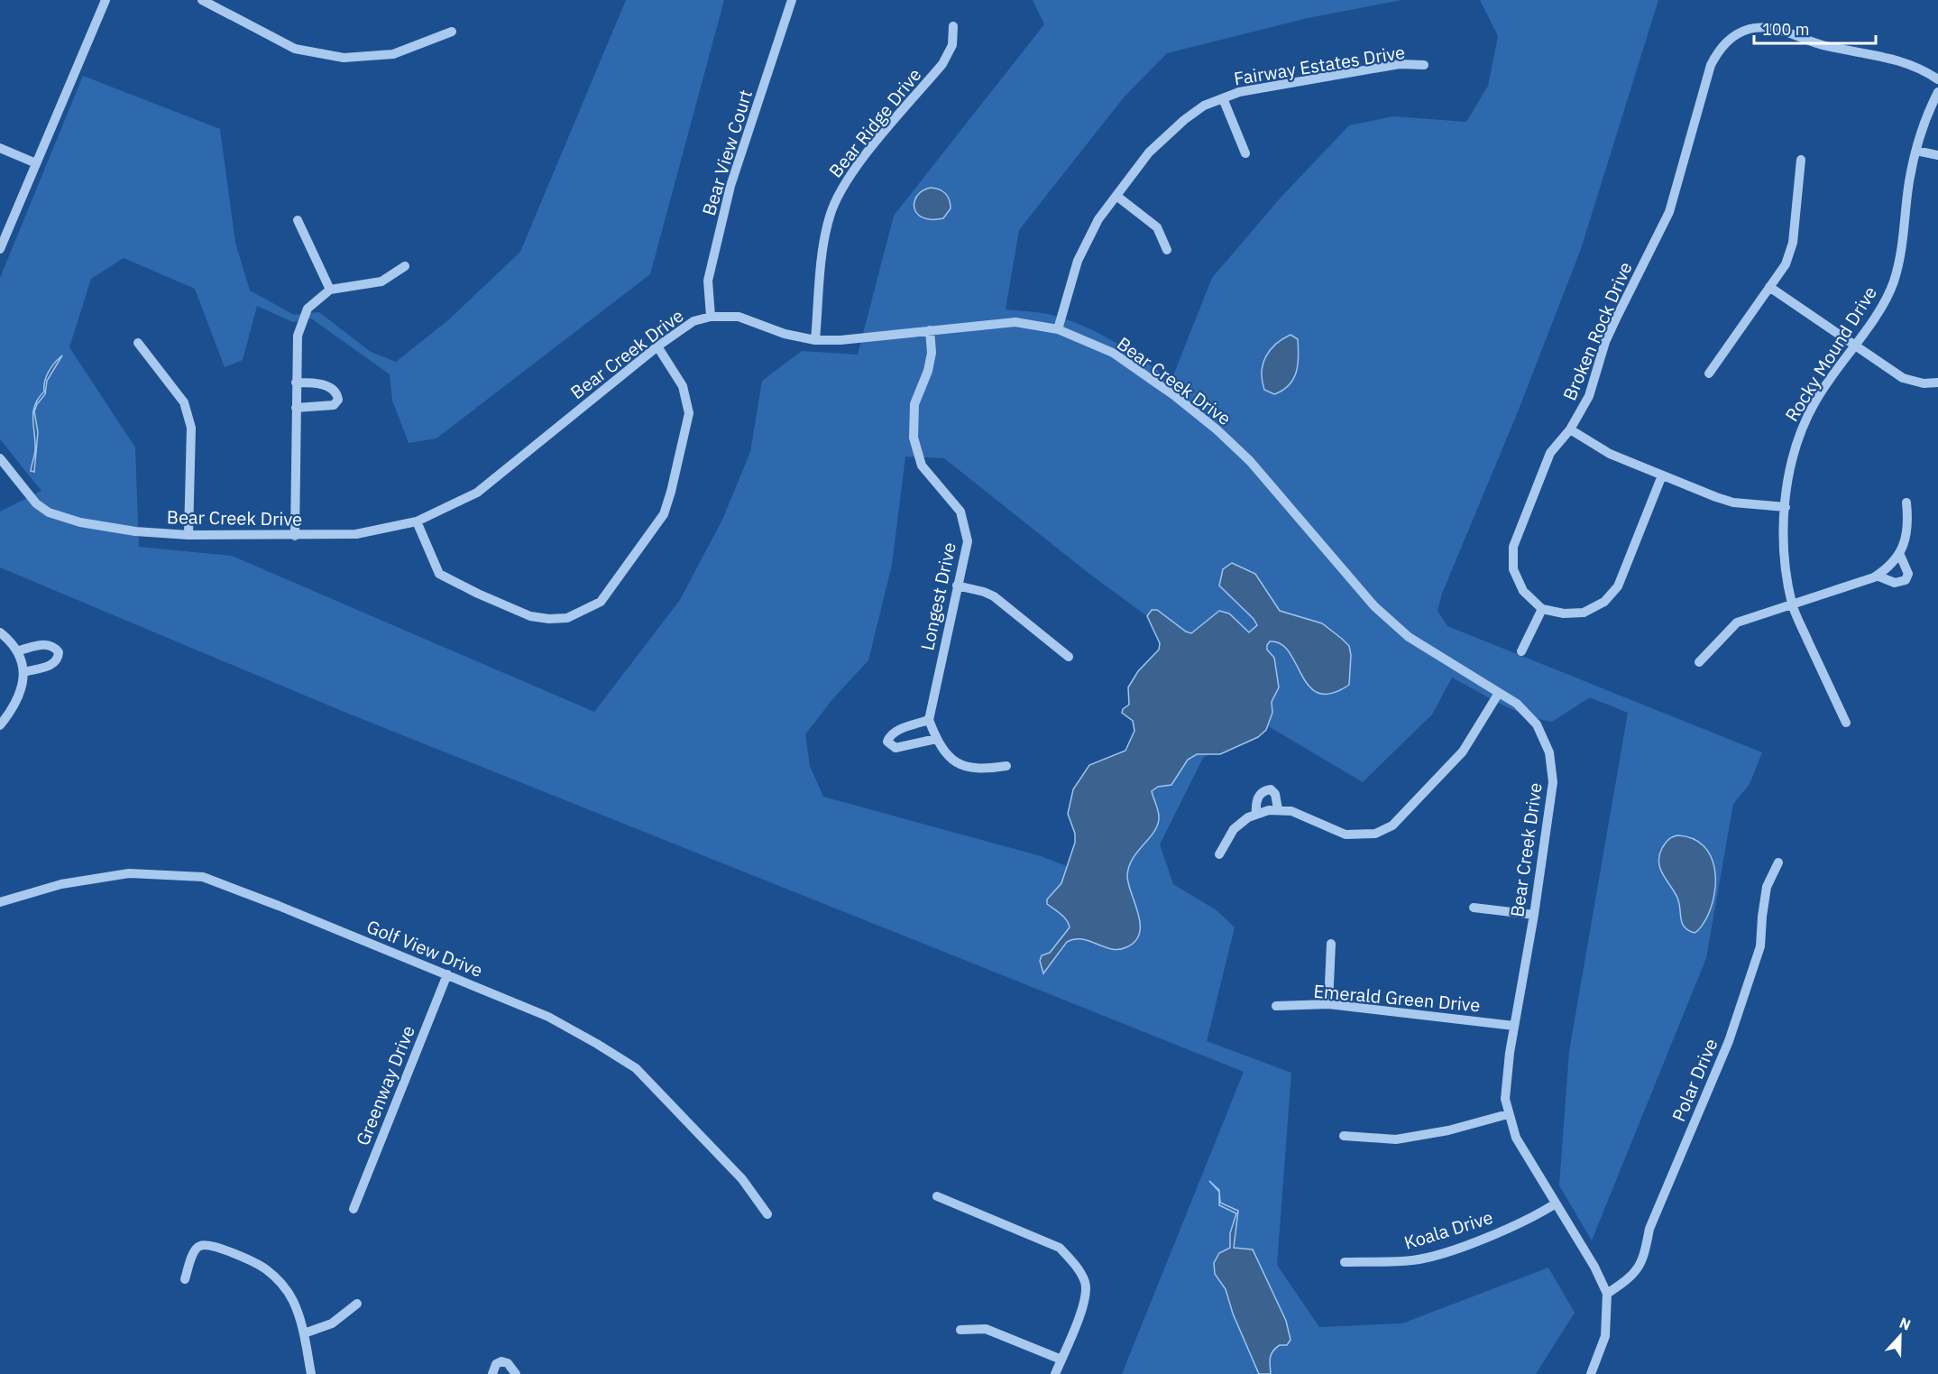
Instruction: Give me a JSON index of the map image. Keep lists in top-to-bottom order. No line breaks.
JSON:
{"streets":{"street":["Fairway Estates Drive","Bear Ridge Drive","Bear View Court","Broken Rock Drive","Bear Creek Drive","Rocky Mound Drive","Longest Drive","Golf View Drive","Emerald Green Drive","Polar Drive","Greenway Drive","Koala Drive"]},"crossings":[["Fairway Estates Drive","Bear Creek Drive"],["Bear Ridge Drive","Bear Creek Drive"],["Bear View Court","Bear Creek Drive"],["Bear Creek Drive","Longest Drive"],["Bear Creek Drive","Emerald Green Drive"],["Bear Creek Drive","Polar Drive"],["Bear Creek Drive","Koala Drive"],["Golf View Drive","Greenway Drive"]],"scale_bar":"100 m","north":"top"}
